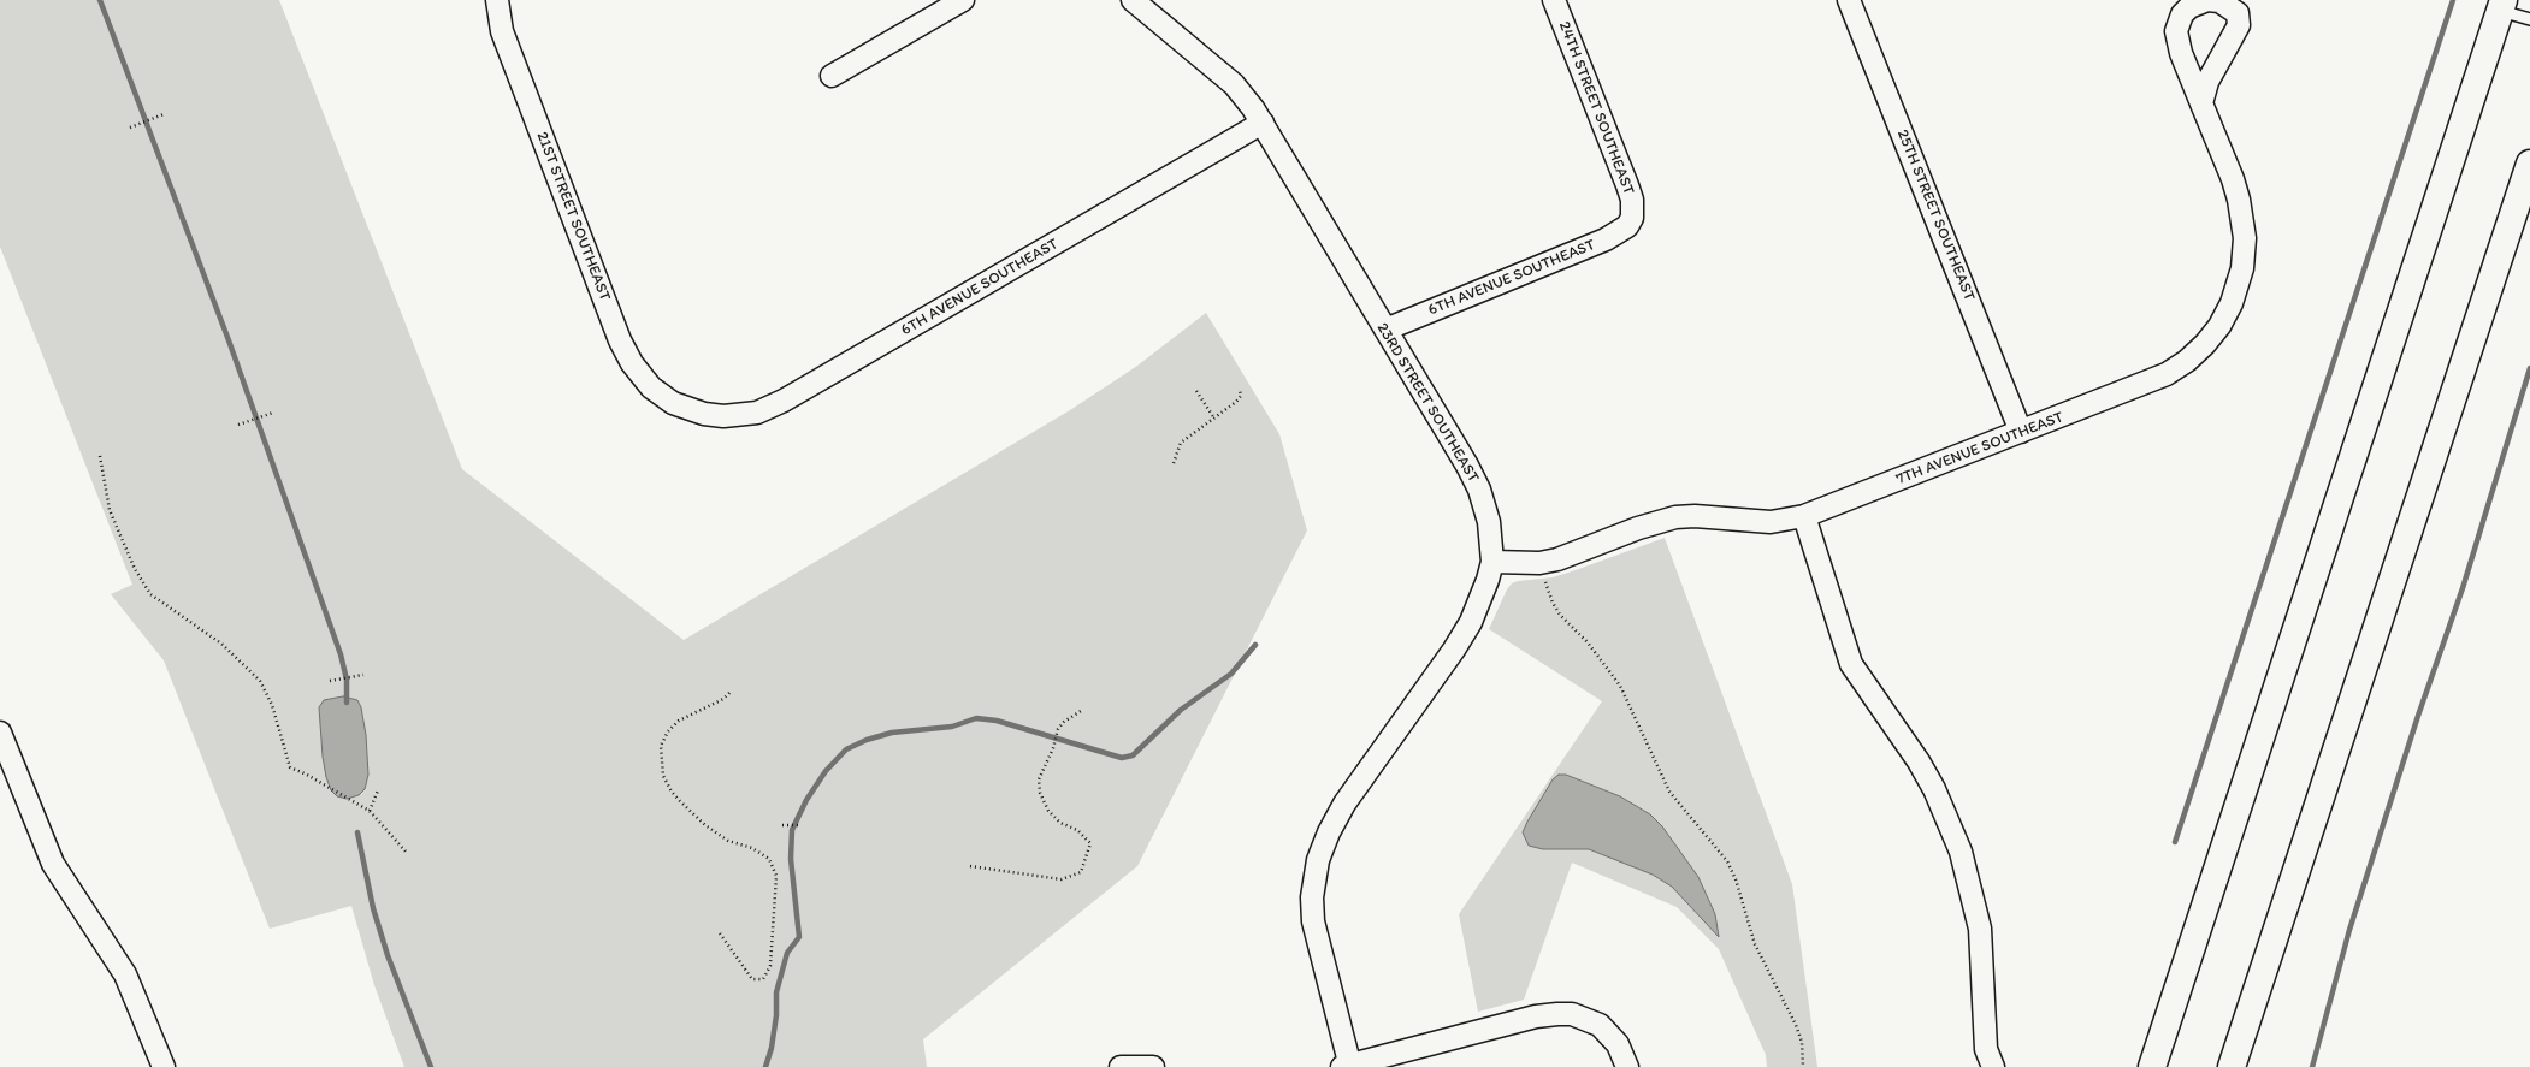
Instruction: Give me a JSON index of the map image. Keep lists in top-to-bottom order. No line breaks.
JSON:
{"streets":{"street":["24TH STREET SOUTHEAST","25TH STREET SOUTHEAST","21ST STREET SOUTHEAST","6TH AVENUE SOUTHEAST","23RD STREET SOUTHEAST","7TH AVENUE SOUTHEAST"]},"crossings":[["24TH STREET SOUTHEAST","6TH AVENUE SOUTHEAST"],["25TH STREET SOUTHEAST","7TH AVENUE SOUTHEAST"],["21ST STREET SOUTHEAST","6TH AVENUE SOUTHEAST"],["6TH AVENUE SOUTHEAST","23RD STREET SOUTHEAST"],["23RD STREET SOUTHEAST","7TH AVENUE SOUTHEAST"]]}
